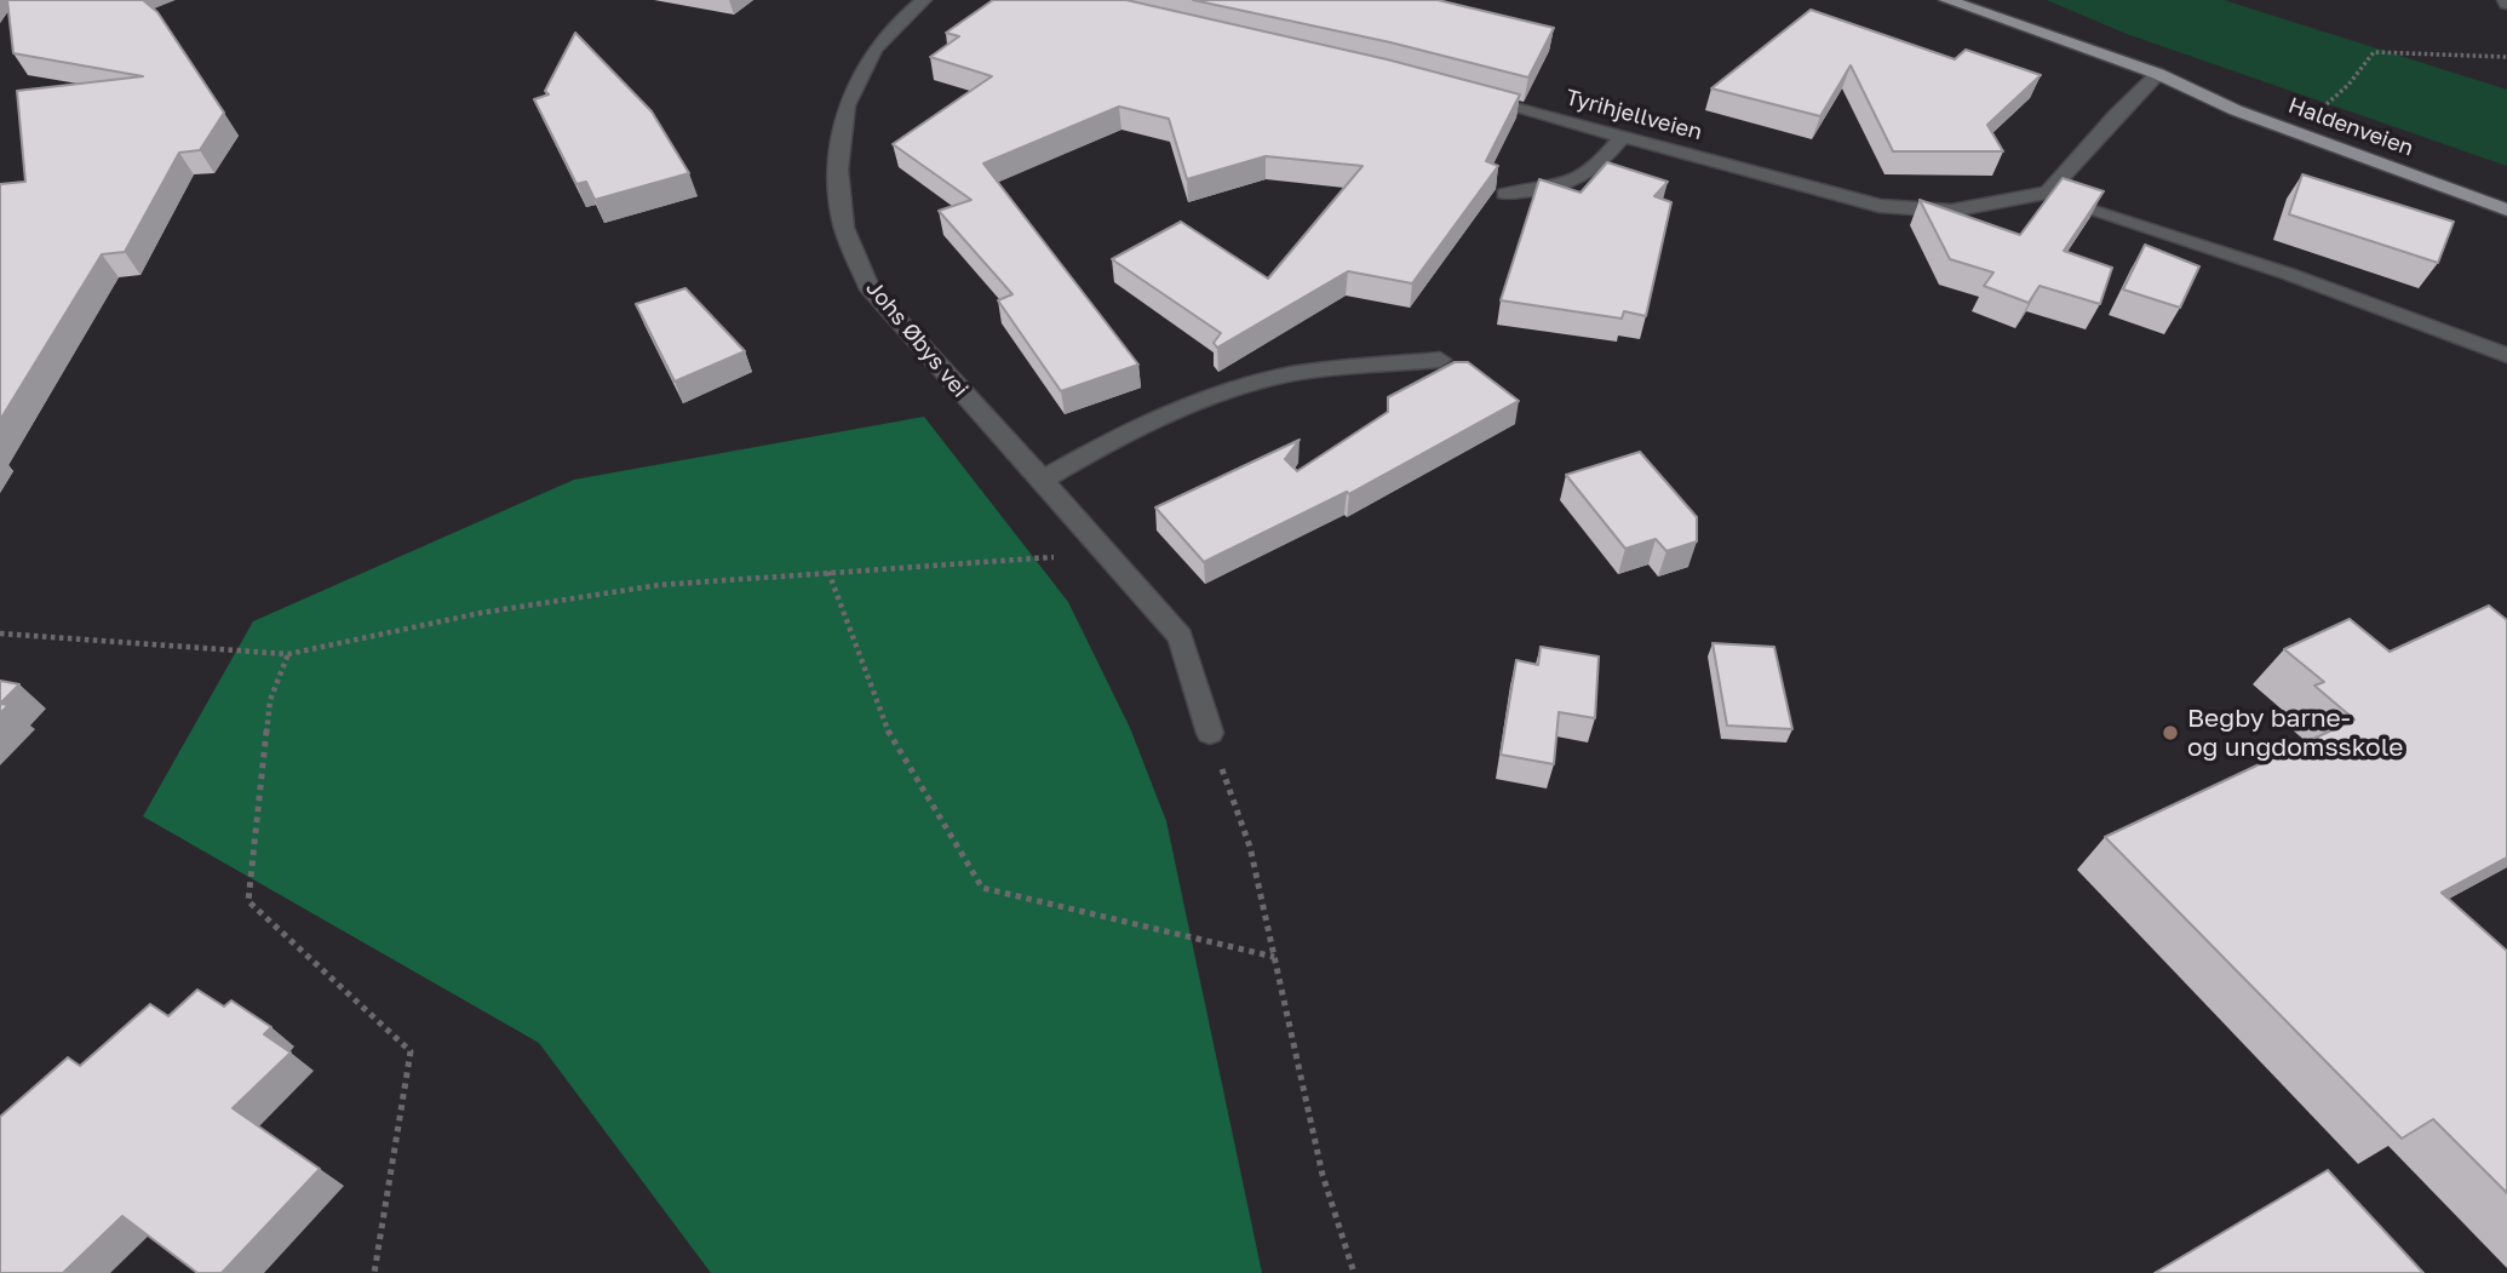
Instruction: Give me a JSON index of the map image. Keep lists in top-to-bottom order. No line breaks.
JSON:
{"streets":{"main road":["Haldenveien"],"street":["Tyrihjellveien","Johs Øbys vei"]},"places":["Begby barne- og ungdomsskole"]}
